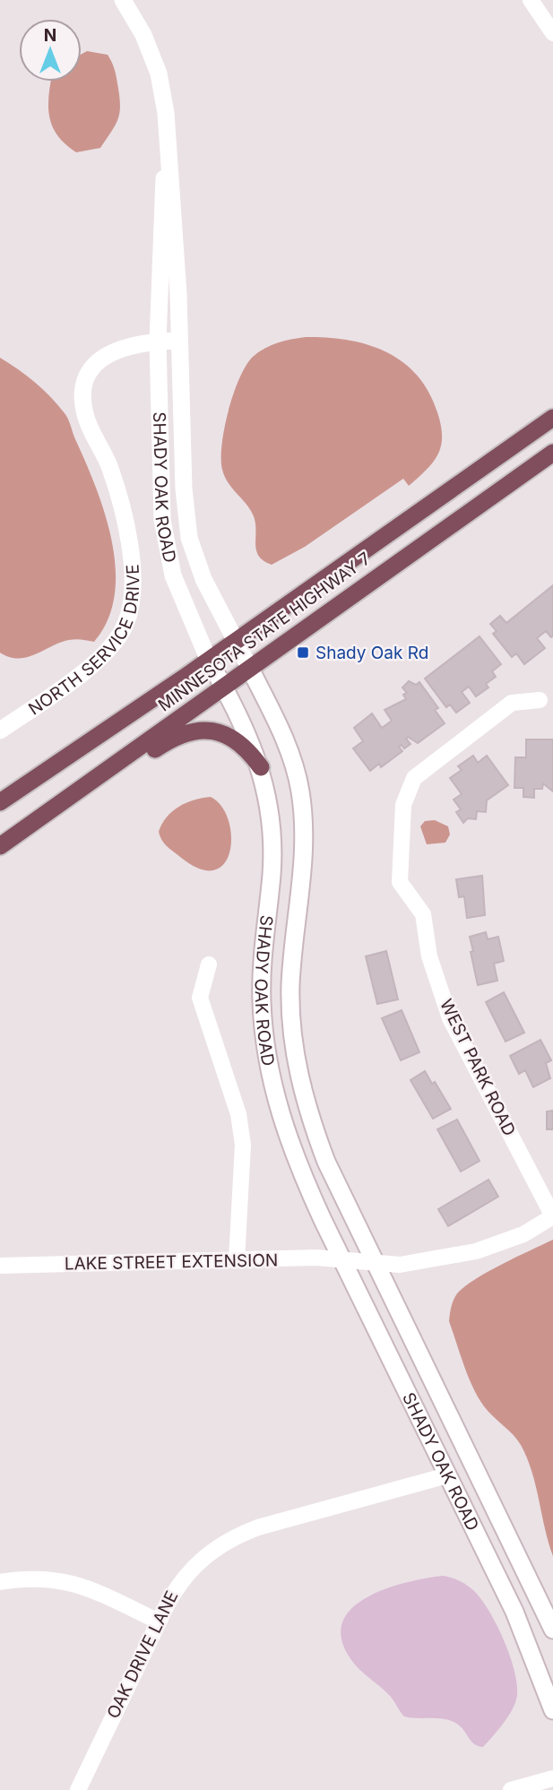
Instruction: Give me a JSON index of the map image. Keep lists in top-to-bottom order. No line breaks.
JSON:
{"streets":{"highway":["MINNESOTA STATE HIGHWAY 7"],"main road":["SHADY OAK ROAD","NORTH SERVICE DRIVE"],"street":["WEST PARK ROAD","LAKE STREET EXTENSION","OAK DRIVE LANE"]},"crossings":[["SHADY OAK ROAD","MINNESOTA STATE HIGHWAY 7"],["SHADY OAK ROAD","NORTH SERVICE DRIVE"],["SHADY OAK ROAD","LAKE STREET EXTENSION"],["SHADY OAK ROAD","OAK DRIVE LANE"],["WEST PARK ROAD","LAKE STREET EXTENSION"]],"places":{"transit":["Shady Oak Rd"]},"north":"top"}
